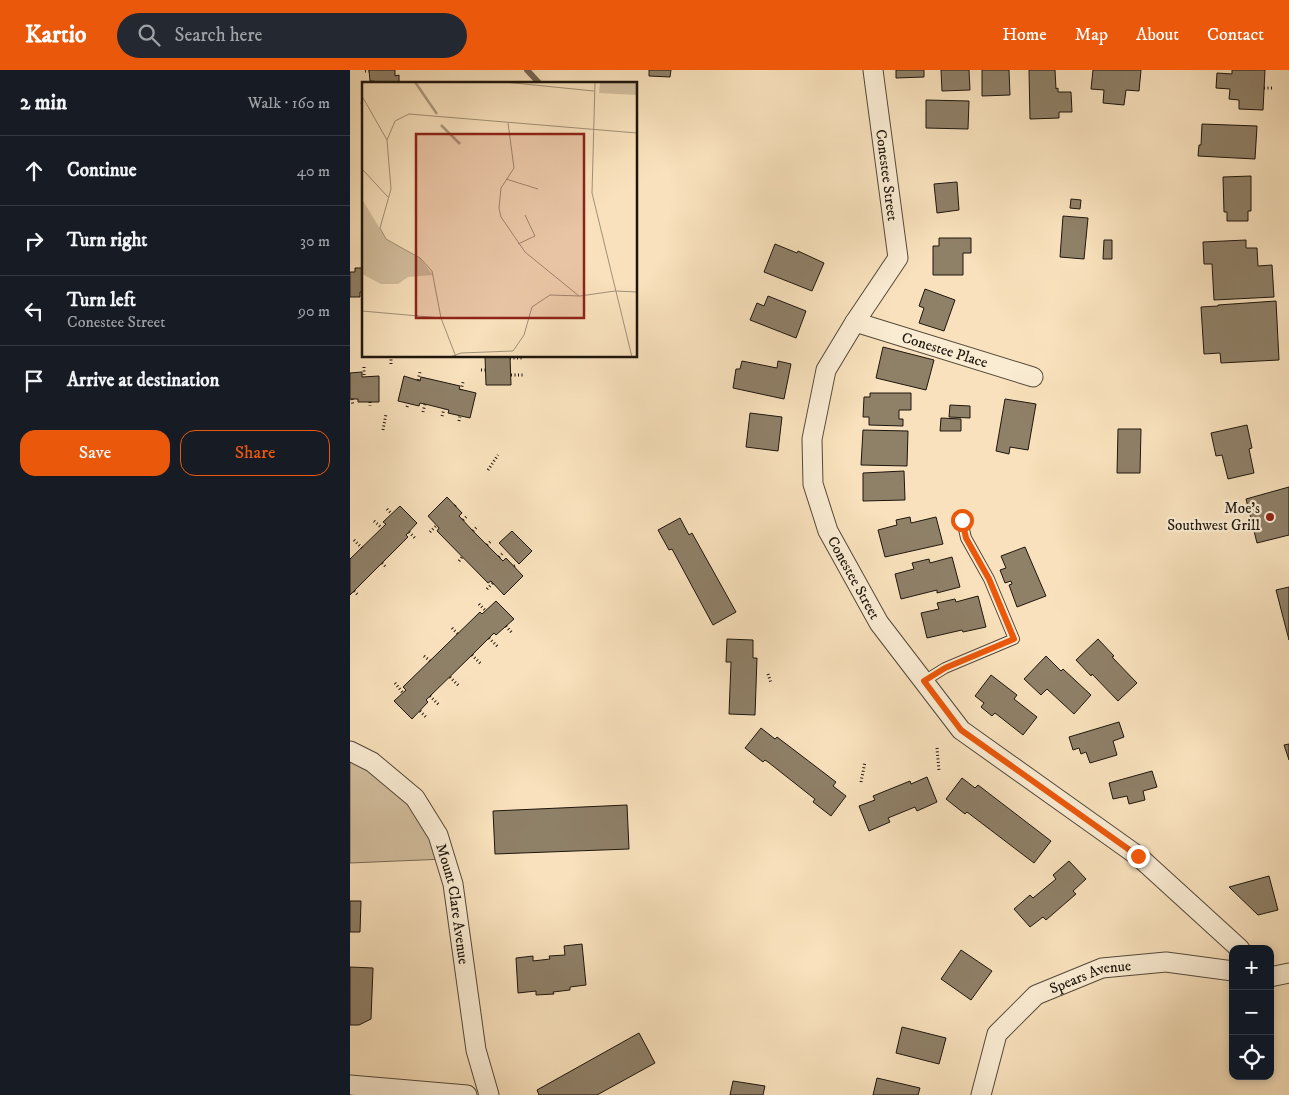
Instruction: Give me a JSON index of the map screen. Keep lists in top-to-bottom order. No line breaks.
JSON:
{"streets":{"street":["Conestee Street","Conestee Place","Mount Clare Avenue","Spears Avenue"]},"crossings":[["Conestee Street","Conestee Place"]],"places":["Moe's Southwest Grill"],"page":{"header":"Kartio","search":"Search here","nav":["Home","Map","About","Contact"],"heading":["2 min","Walk · 160 m"],"list":[["Continue","40 m"],["Turn right","30 m"],["Turn left","Conestee Street","90 m"],"Arrive at destination"],"buttons":["Save","Share"],"map_buttons":["+","−"]}}
